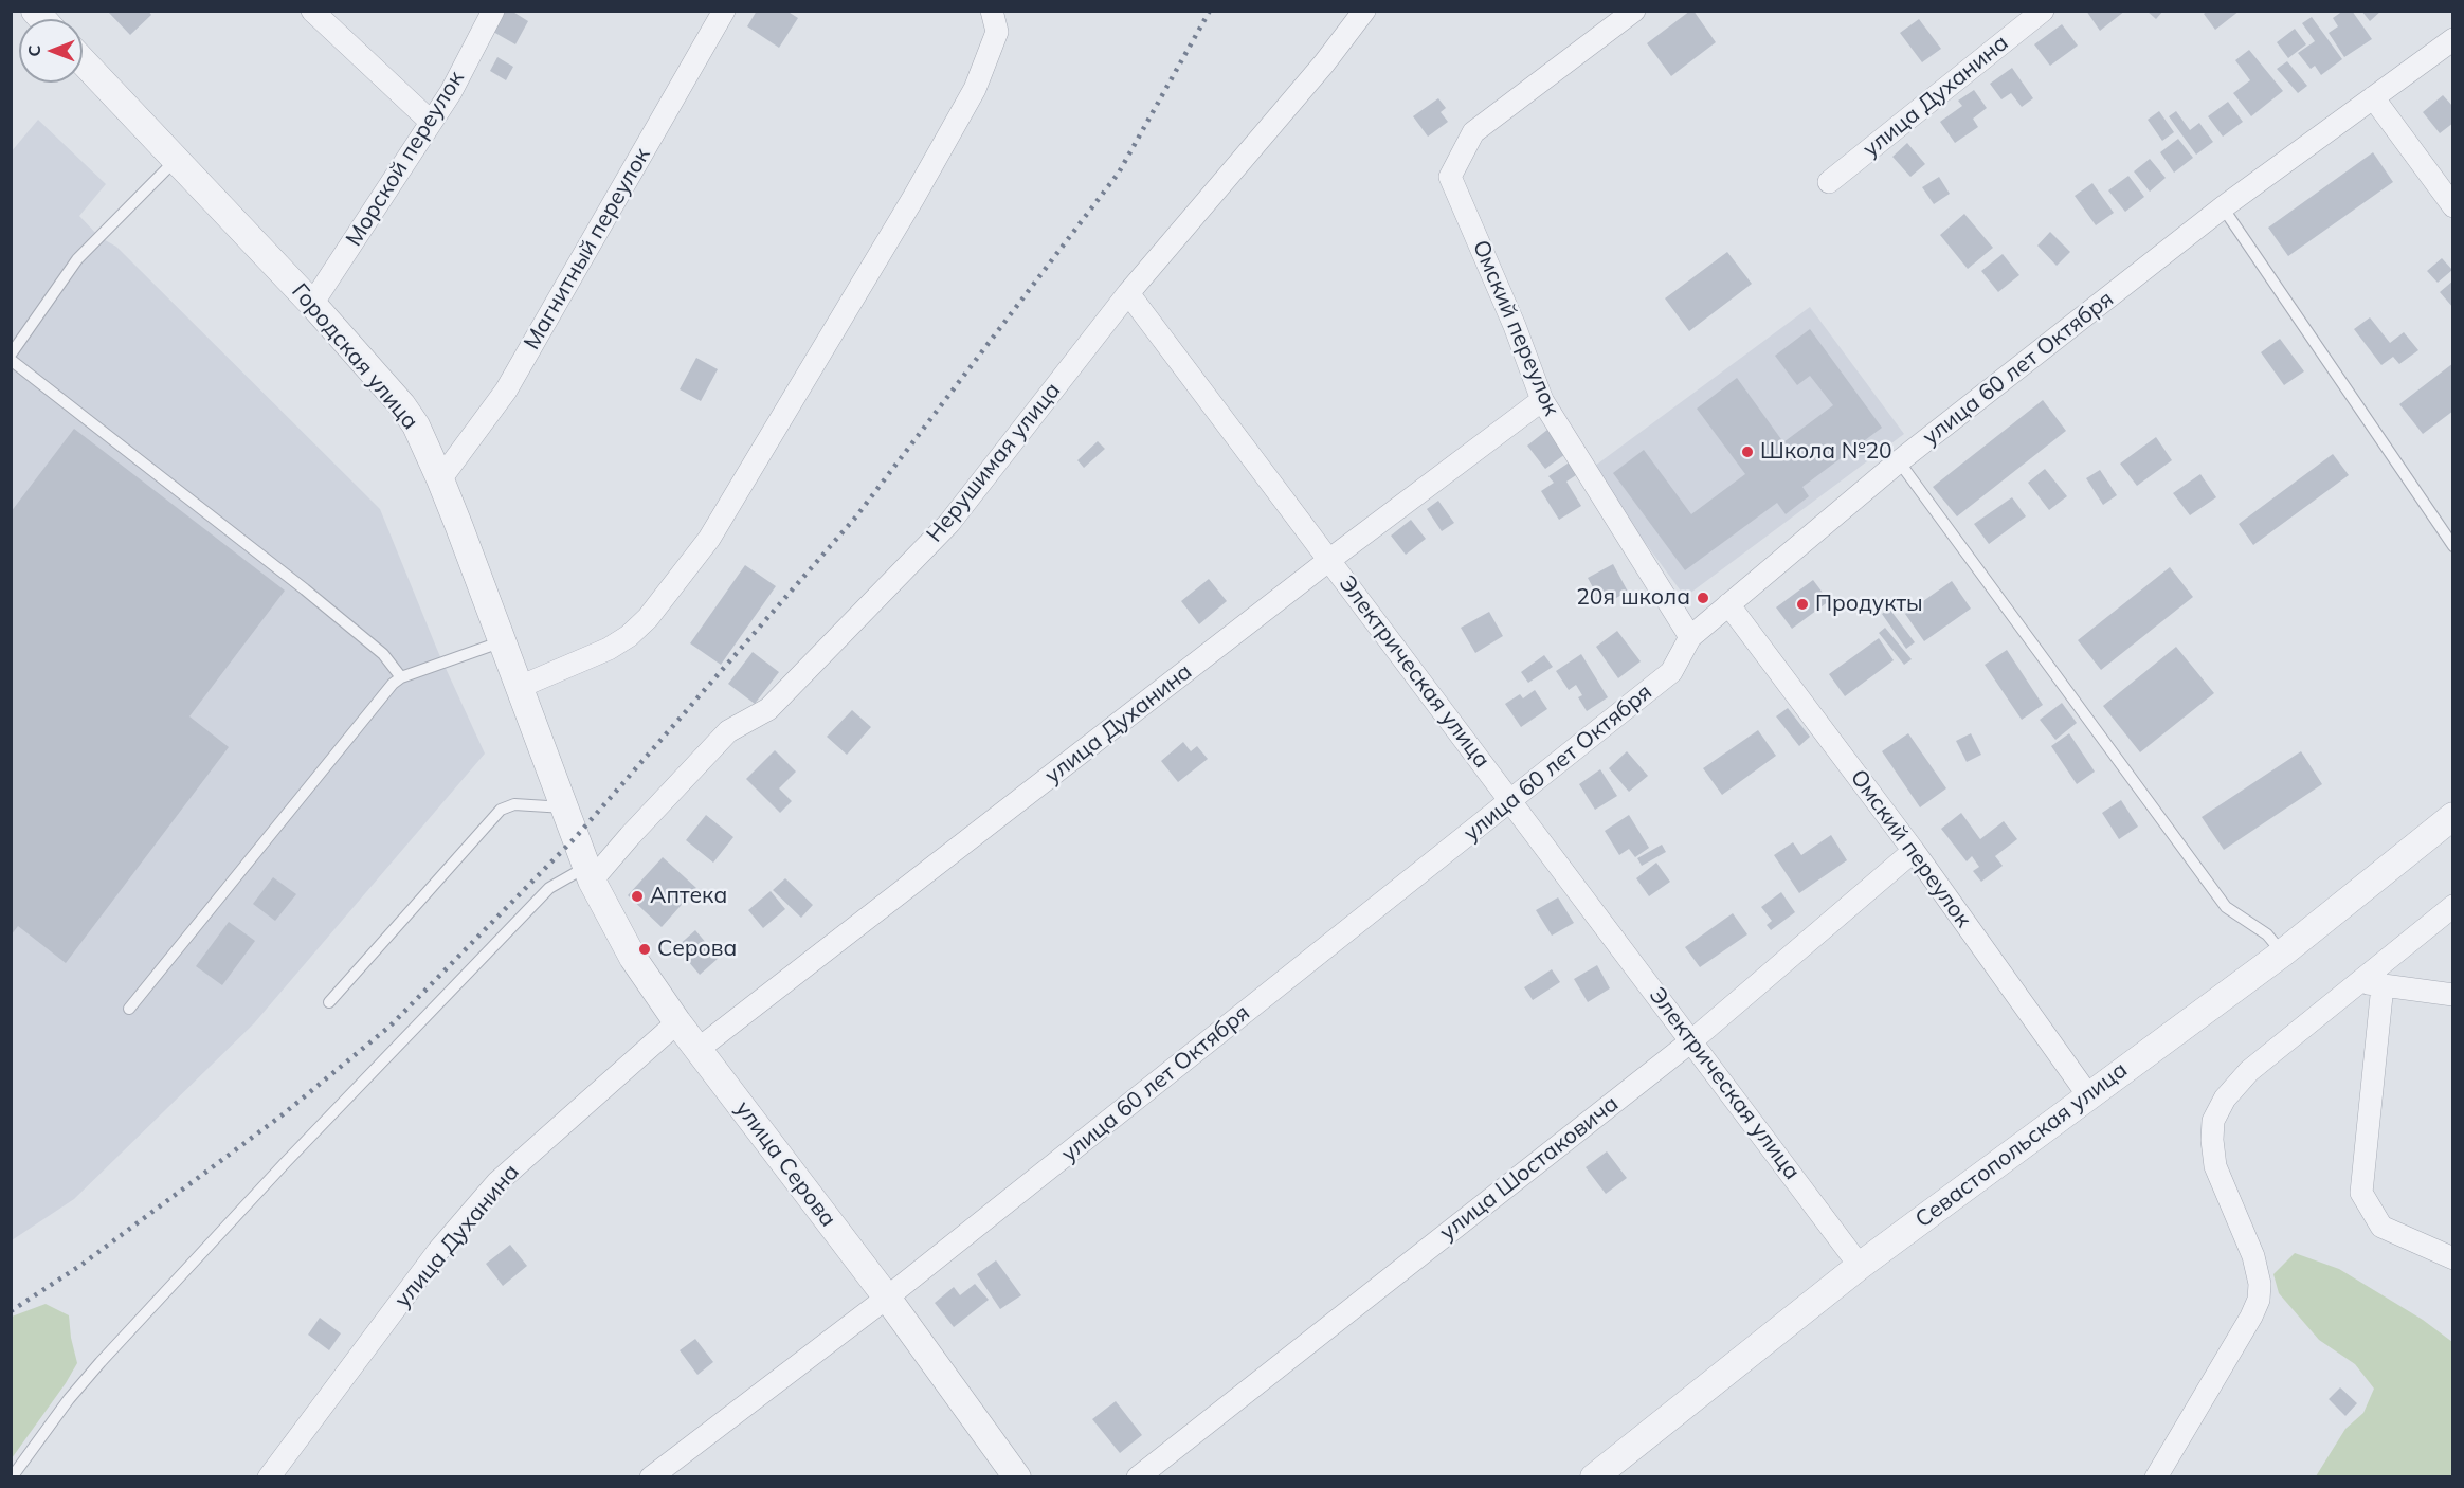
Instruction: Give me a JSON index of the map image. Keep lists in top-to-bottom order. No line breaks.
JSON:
{"streets":{"street":["улица Духанина","Морской переулок","Магнитный переулок","Омский переулок","Городская улица","улица 60 лет Октября","Нерушимая улица","Электрическая улица","Севастопольская улица","улица Серова","улица Шостаковича"]},"crossings":[["улица Духанина","Омский переулок"],["улица Духанина","Электрическая улица"],["улица Духанина","улица Серова"],["Морской переулок","Городская улица"],["Магнитный переулок","Городская улица"],["Омский переулок","улица 60 лет Октября"],["Омский переулок","Севастопольская улица"],["Омский переулок","улица Шостаковича"],["Городская улица","улица Серова"],["улица 60 лет Октября","Электрическая улица"],["улица 60 лет Октября","улица Серова"],["Нерушимая улица","Электрическая улица"],["Нерушимая улица","улица Серова"],["Электрическая улица","Севастопольская улица"],["Электрическая улица","улица Шостаковича"]],"places":["Школа №20","20я школа","Продукты","Аптека","Серова"],"north":"left"}
